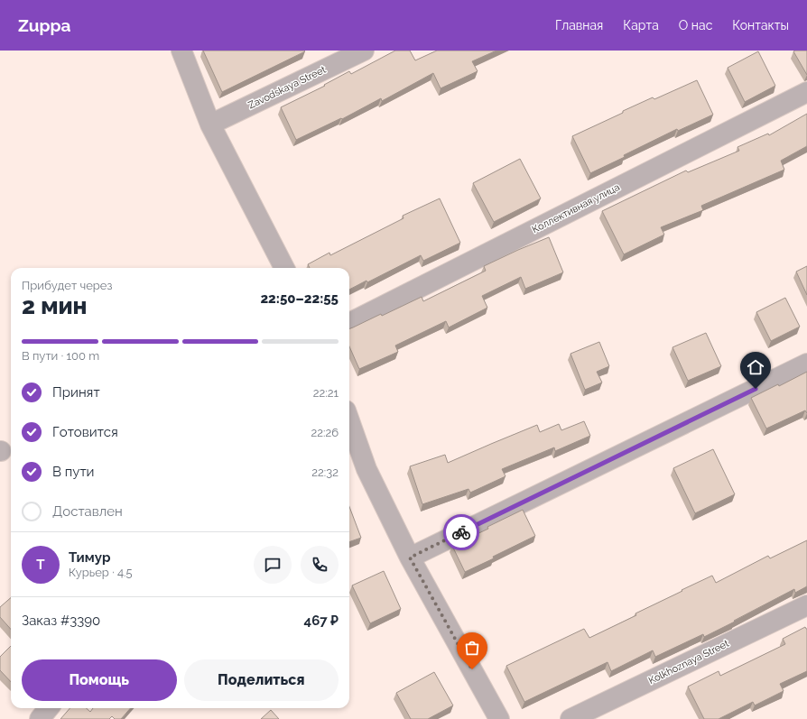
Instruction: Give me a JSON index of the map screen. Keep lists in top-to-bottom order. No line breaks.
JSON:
{"streets":{"street":["Zavodskaya Street","Коллективная улица","Kolkhoznaya Street"]},"page":{"header":"Zuppa","nav":["Главная","Карта","О нас","Контакты"],"heading":["2 мин","Прибудет через","22:50–22:55"],"panel":["Тимур","Курьер · 4.5","Заказ #3390","467 ₽"],"bar":"В пути · 100 m","list":[["Принят","22:21"],["Готовится","22:26"],["В пути","22:32"],"Доставлен"],"round":"Т","buttons":["Помощь","Поделиться"]}}
